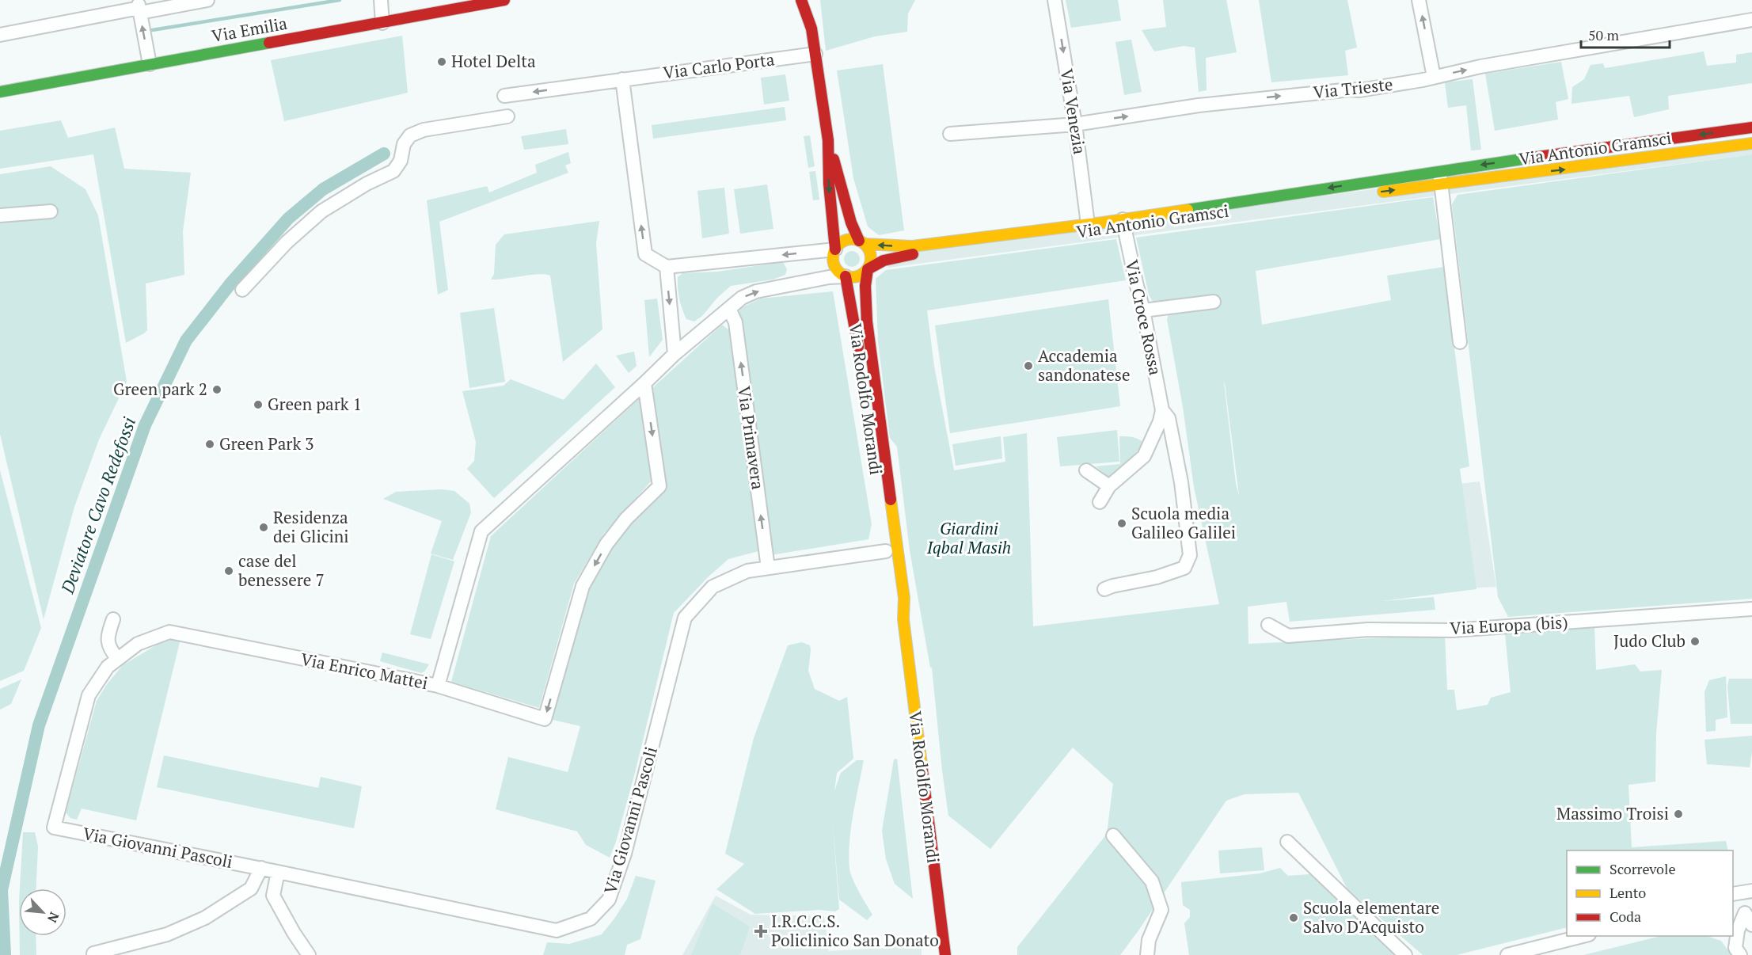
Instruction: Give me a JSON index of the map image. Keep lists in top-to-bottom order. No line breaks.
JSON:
{"streets":{"street":["Via Emilia","Via Carlo Porta","Via Trieste","Via Venezia","Via Antonio Gramsci","Via Croce Rossa","Via Rodolfo Morandi","Via Primavera","Via Europa (bis)","Via Enrico Mattei","Via Giovanni Pascoli"]},"crossings":[["Via Trieste","Via Venezia"],["Via Venezia","Via Antonio Gramsci"],["Via Antonio Gramsci","Via Croce Rossa"],["Via Antonio Gramsci","Via Rodolfo Morandi"],["Via Antonio Gramsci","Via Enrico Mattei"],["Via Rodolfo Morandi","Via Enrico Mattei"],["Via Rodolfo Morandi","Via Giovanni Pascoli"],["Via Primavera","Via Enrico Mattei"],["Via Primavera","Via Giovanni Pascoli"],["Via Enrico Mattei","Via Giovanni Pascoli"]],"one_way":["Via Carlo Porta","Via Trieste","Via Venezia","Via Primavera"],"water":["Deviatore Cavo Redefossi"],"parks":["Giardini Iqbal Masih"],"places":{"other":["Hotel Delta","Accademia sandonatese","Green park 2","Green park 1","Green Park 3","Scuola media Galileo Galilei","Residenza dei Glicini","case del benessere 7","Judo Club","Massimo Troisi","Scuola elementare Salvo D'Acquisto"],"health":["I.R.C.C.S. Policlinico San Donato"]},"legend":["Scorrevole","Lento","Coda"],"scale_bar":"50 m","north":"bottom right"}
